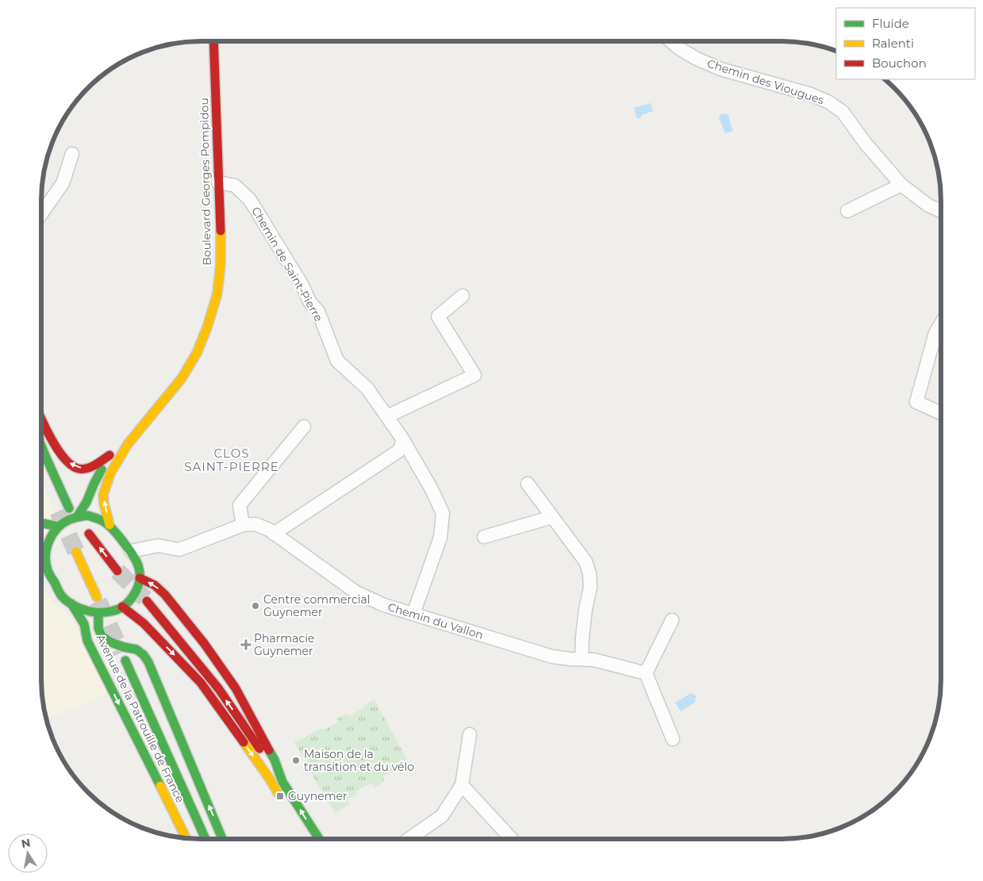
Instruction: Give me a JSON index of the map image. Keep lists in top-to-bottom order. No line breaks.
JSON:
{"streets":{"main road":["Boulevard Georges Pompidou","Avenue de la Patrouille de France"],"street":["Chemin des Viougues","Chemin de Saint-Pierre","Chemin du Vallon"]},"crossings":[["Boulevard Georges Pompidou","Chemin de Saint-Pierre"],["Boulevard Georges Pompidou","Chemin du Vallon"],["Boulevard Georges Pompidou","Avenue de la Patrouille de France"],["Chemin de Saint-Pierre","Chemin du Vallon"],["Chemin du Vallon","Avenue de la Patrouille de France"]],"districts":["CLOS SAINT-PIERRE"],"places":{"other":["Centre commercial Guynemer","Maison de la transition et du vélo"],"health":["Pharmacie Guynemer"],"transit":["Guynemer"]},"legend":["Fluide","Ralenti","Bouchon"],"north":"top"}
